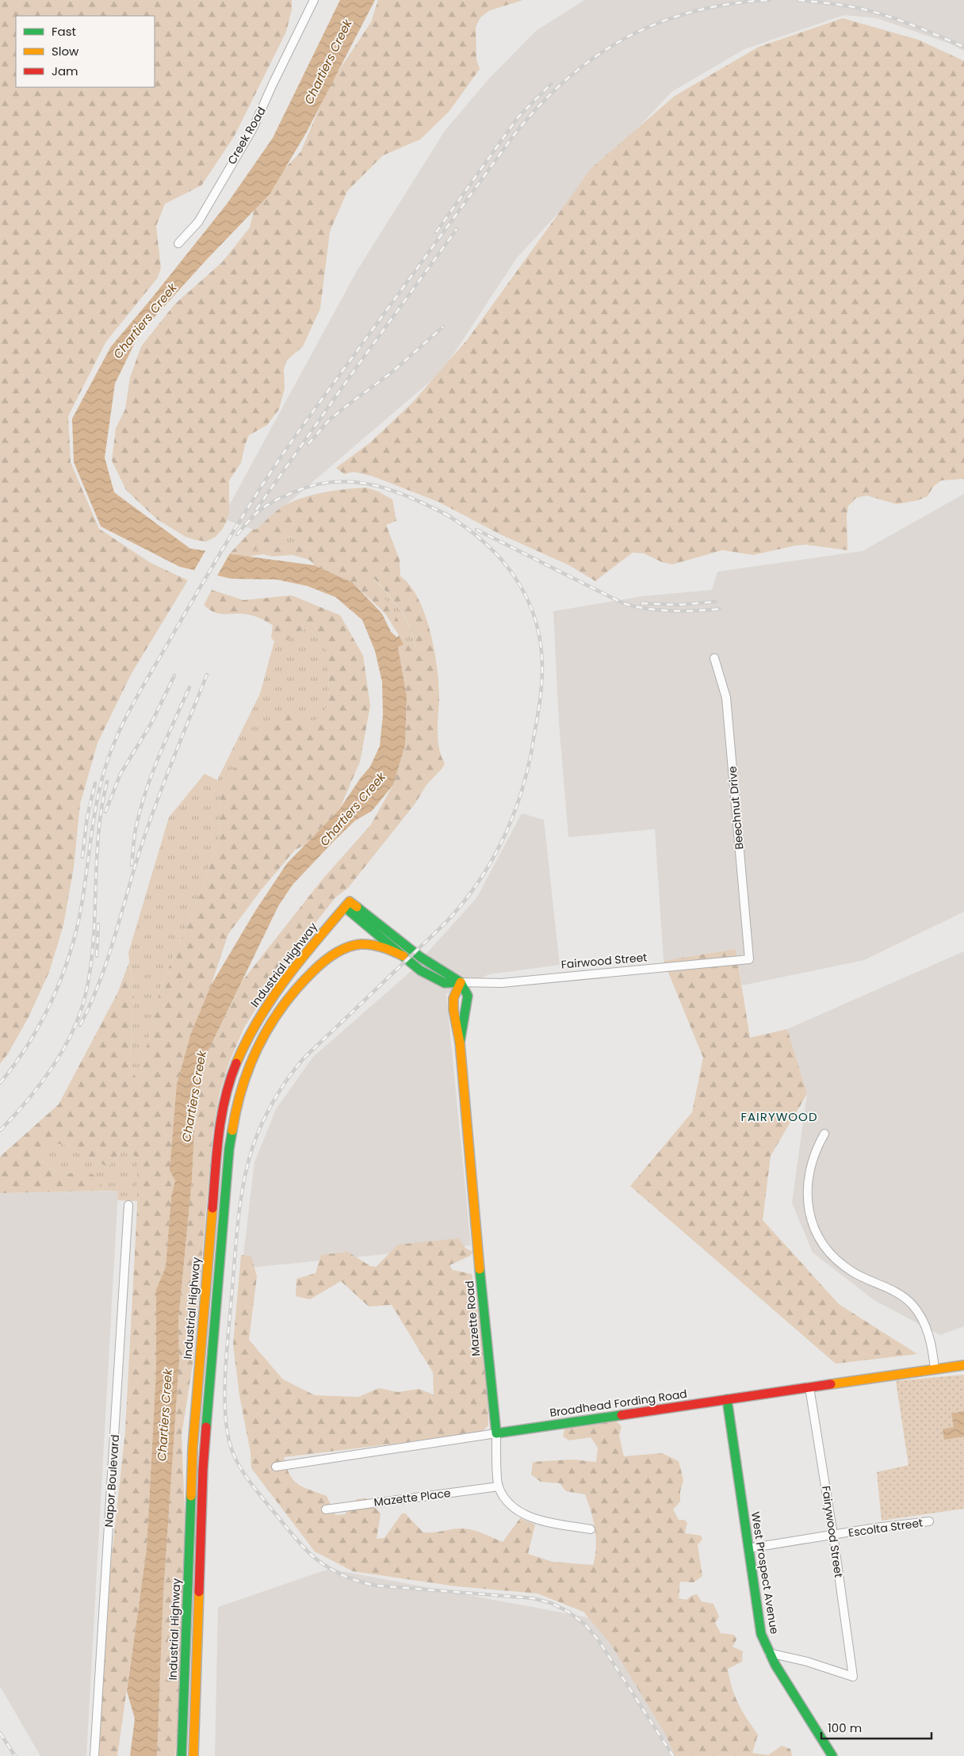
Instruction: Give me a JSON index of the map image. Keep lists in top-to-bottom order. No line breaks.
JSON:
{"streets":{"street":["Creek Road","Beechnut Drive","Fairwood Street","Industrial Highway","Mazette Road","Broadhead Fording Road","Napor Boulevard","Mazette Place","Escolta Street","Fairywood Street","West Prospect Avenue"]},"crossings":[["Beechnut Drive","Fairwood Street"],["Fairwood Street","Industrial Highway"],["Fairwood Street","Mazette Road"],["Mazette Road","Broadhead Fording Road"],["Mazette Road","Mazette Place"],["Broadhead Fording Road","Fairywood Street"],["Broadhead Fording Road","West Prospect Avenue"],["Escolta Street","Fairywood Street"],["Escolta Street","West Prospect Avenue"],["Fairywood Street","West Prospect Avenue"]],"districts":["FAIRYWOOD"],"water":["Chartiers Creek"],"legend":["Fast","Slow","Jam"],"scale_bar":"100 m"}
